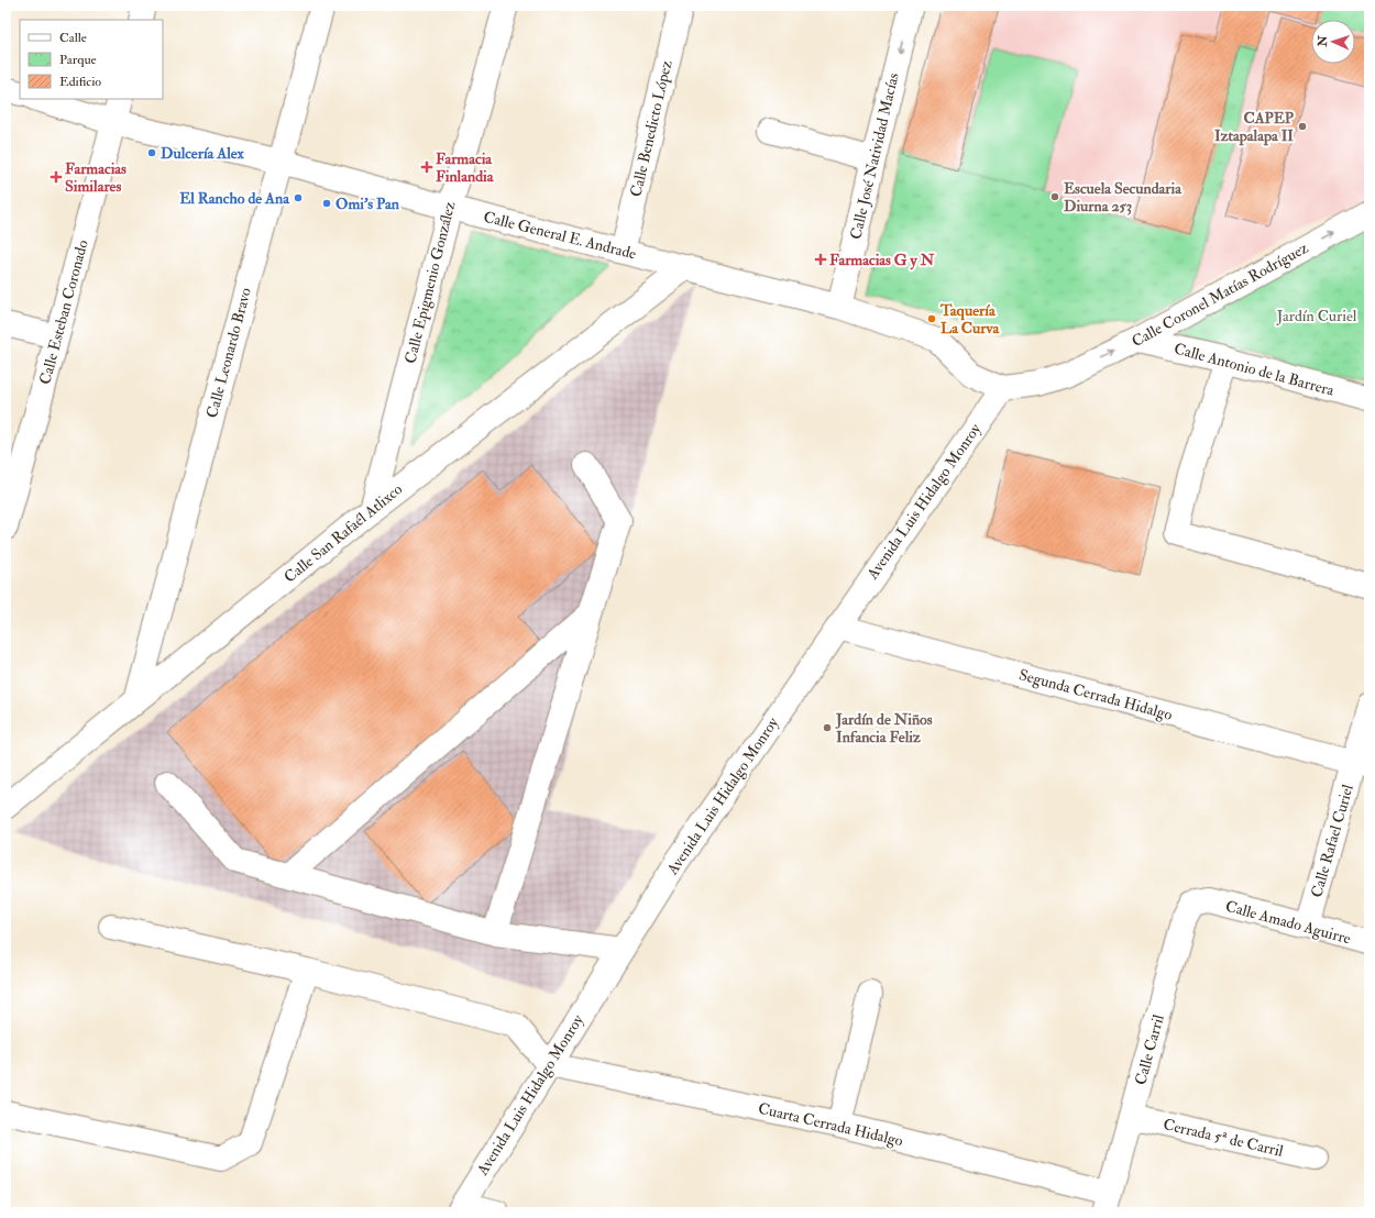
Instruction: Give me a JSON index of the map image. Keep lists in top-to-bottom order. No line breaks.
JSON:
{"streets":{"street":["Calle Benedicto López","Calle José Natividad Macías","Calle General E. Andrade","Calle Epigmenio González","Calle Coronel Matías Rodríguez","Calle Esteban Coronado","Calle Leonardo Bravo","Calle Antonio de la Barrera","Avenida Luis Hidalgo Monroy","Calle San Rafaél Atlixco","Segunda Cerrada Hidalgo","Calle Rafael Curiel","Calle Amado Aguirre","Calle Carril","Cuarta Cerrada Hidalgo","Cerrada 5ª de Carril"]},"crossings":[["Calle Benedicto López","Calle General E. Andrade"],["Calle José Natividad Macías","Calle General E. Andrade"],["Calle General E. Andrade","Calle Epigmenio González"],["Calle General E. Andrade","Calle Coronel Matías Rodríguez"],["Calle General E. Andrade","Calle Esteban Coronado"],["Calle General E. Andrade","Calle Leonardo Bravo"],["Calle General E. Andrade","Avenida Luis Hidalgo Monroy"],["Calle General E. Andrade","Calle San Rafaél Atlixco"],["Calle Epigmenio González","Calle San Rafaél Atlixco"],["Calle Coronel Matías Rodríguez","Calle Antonio de la Barrera"],["Calle Coronel Matías Rodríguez","Avenida Luis Hidalgo Monroy"],["Calle Leonardo Bravo","Calle San Rafaél Atlixco"],["Avenida Luis Hidalgo Monroy","Segunda Cerrada Hidalgo"],["Avenida Luis Hidalgo Monroy","Cuarta Cerrada Hidalgo"],["Segunda Cerrada Hidalgo","Calle Rafael Curiel"],["Calle Rafael Curiel","Calle Amado Aguirre"],["Calle Amado Aguirre","Calle Carril"],["Calle Carril","Cuarta Cerrada Hidalgo"],["Calle Carril","Cerrada 5ª de Carril"]],"one_way":["Calle José Natividad Macías","Calle Coronel Matías Rodríguez"],"parks":["Jardín Curiel"],"places":{"other":["CAPEP Iztapalapa II","Dulcería Alex","Escuela Secundaria Diurna 253","El Rancho de Ana","Omi's Pan","Taquería La Curva","Jardín de Niños Infancia Feliz"],"health":["Farmacia Finlandia","Farmacias Similares","Farmacias G y N"]},"legend":["Calle","Parque","Edificio"],"north":"left"}
